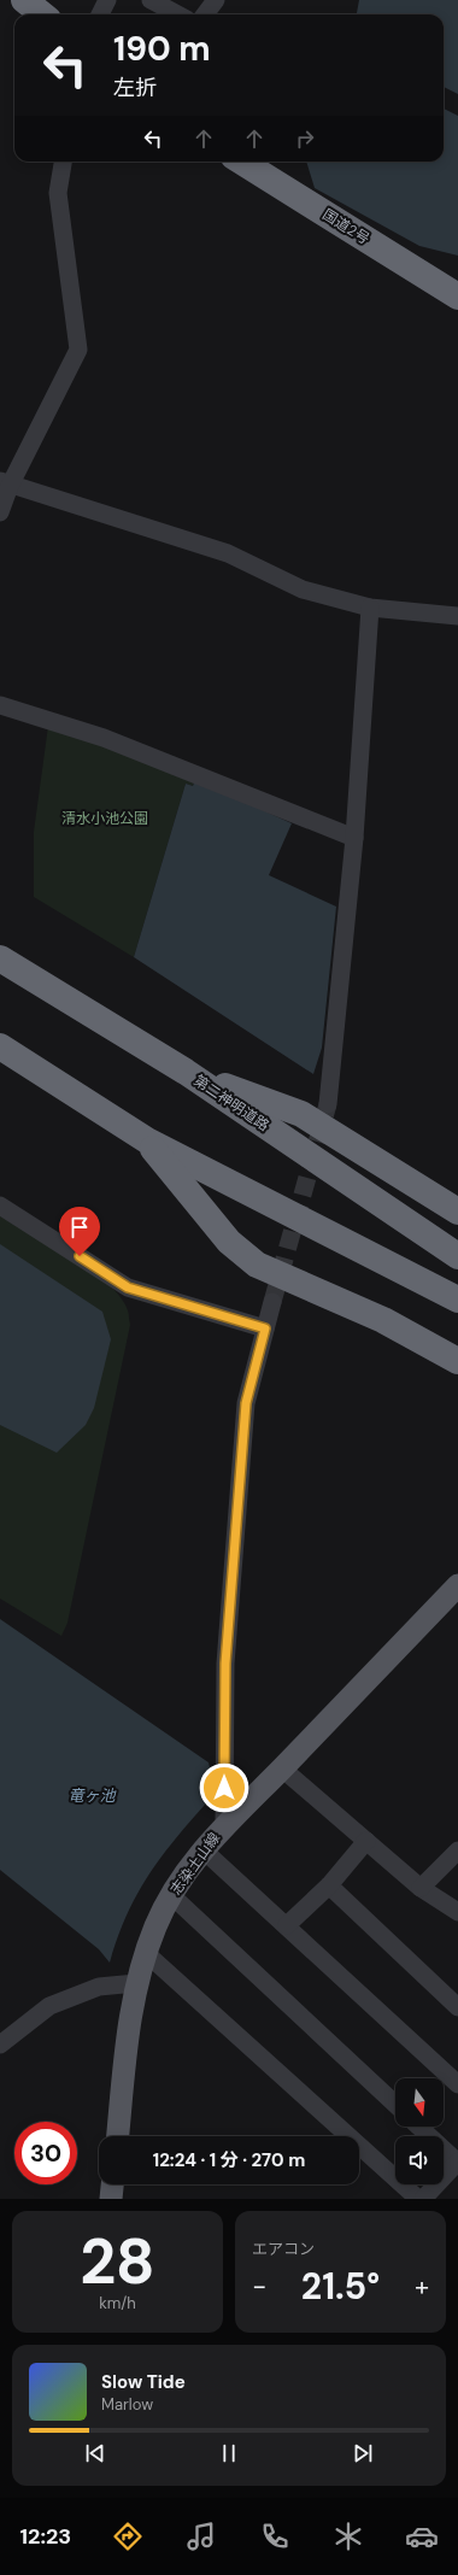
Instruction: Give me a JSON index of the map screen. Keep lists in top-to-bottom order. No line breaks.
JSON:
{"streets":{"highway":["国道2号","第二神明道路"],"main road":["志染土山線"]},"water":["竜ヶ池"],"parks":["清水小池公園"],"north":"bottom","page":{"turn":["190 m","左折"],"limit":"30","trip":"12:24 · 1 分 · 270 m","tile":[["28","km/h"],"エアコン"],"heat":["−","21.5°","+"],"song":["Slow Tide","Marlow"],"tabs":"12:23"}}
